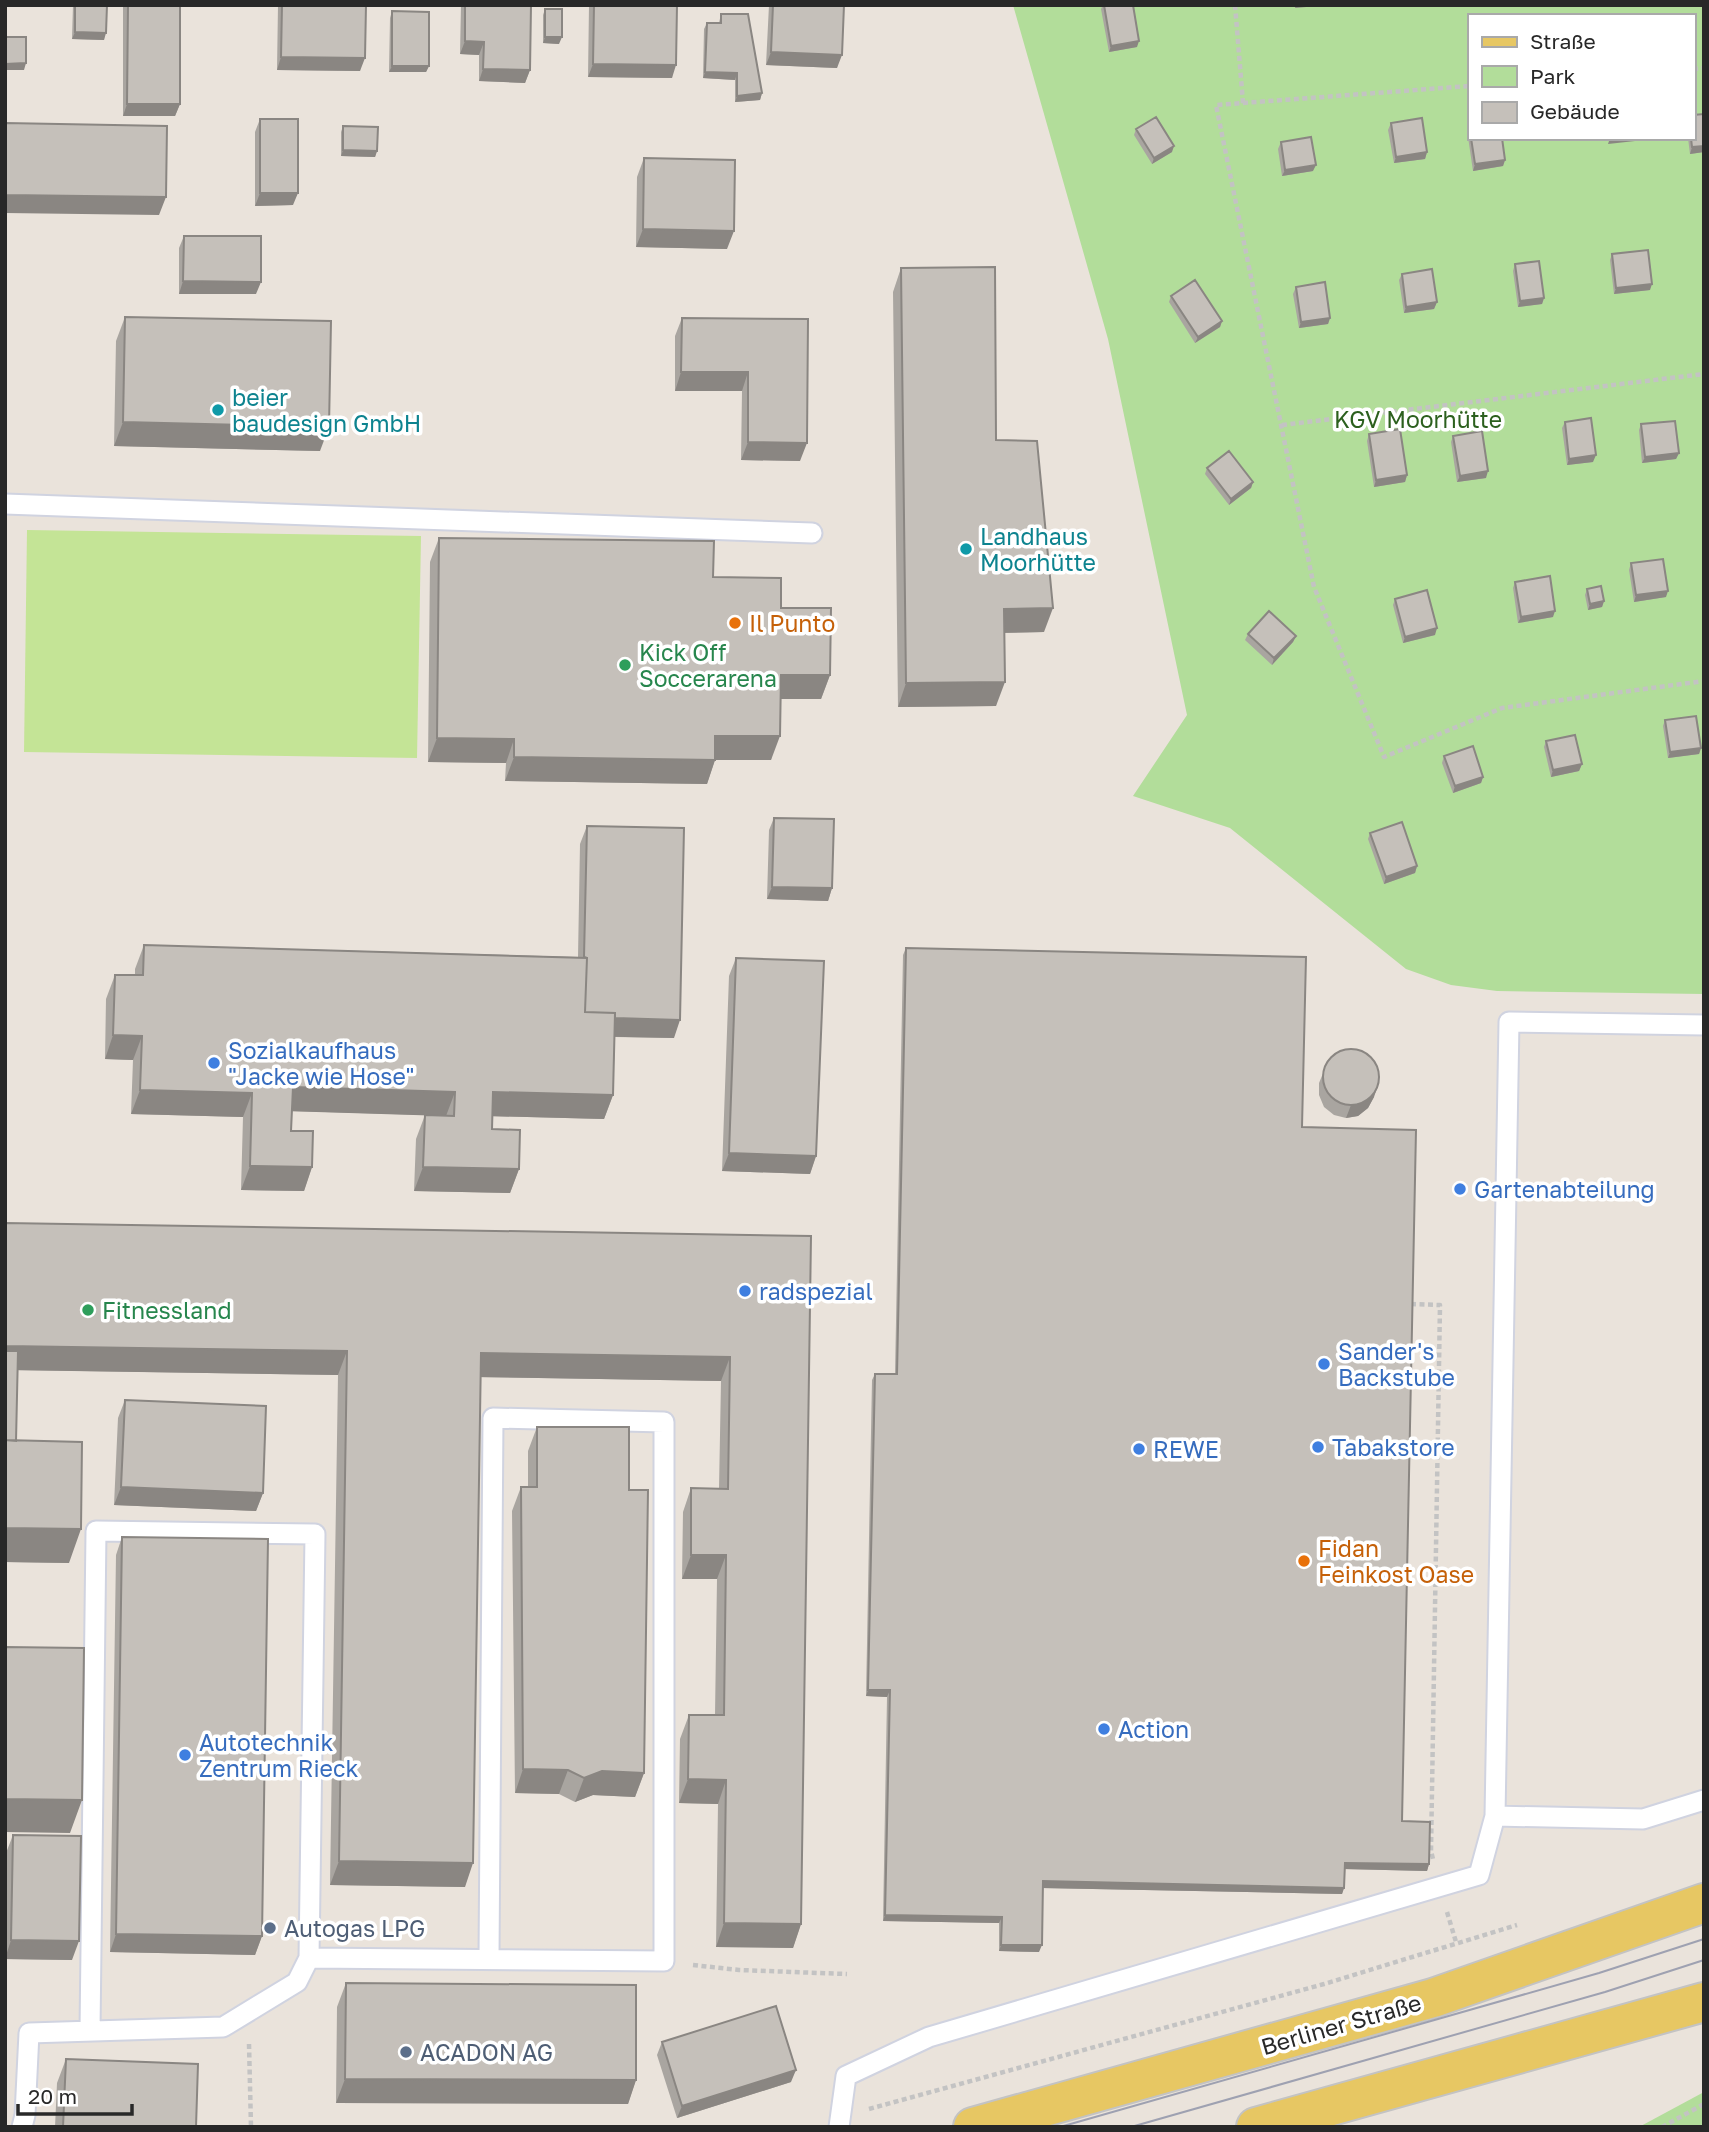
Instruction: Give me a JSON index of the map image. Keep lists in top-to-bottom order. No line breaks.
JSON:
{"streets":{"main road":["Berliner Straße"]},"parks":["KGV Moorhütte"],"places":["beier baudesign GmbH","Landhaus Moorhütte","Il Punto","Kick Off Soccerarena","Sozialkaufhaus \"Jacke wie Hose\"","Gartenabteilung","radspezial","Fitnessland","Sander's Backstube","Tabakstore","REWE","Fidan Feinkost Oase","Action","Autotechnik Zentrum Rieck","Autogas LPG","ACADON AG"],"legend":["Straße","Park","Gebäude"],"scale_bar":"20 m"}
